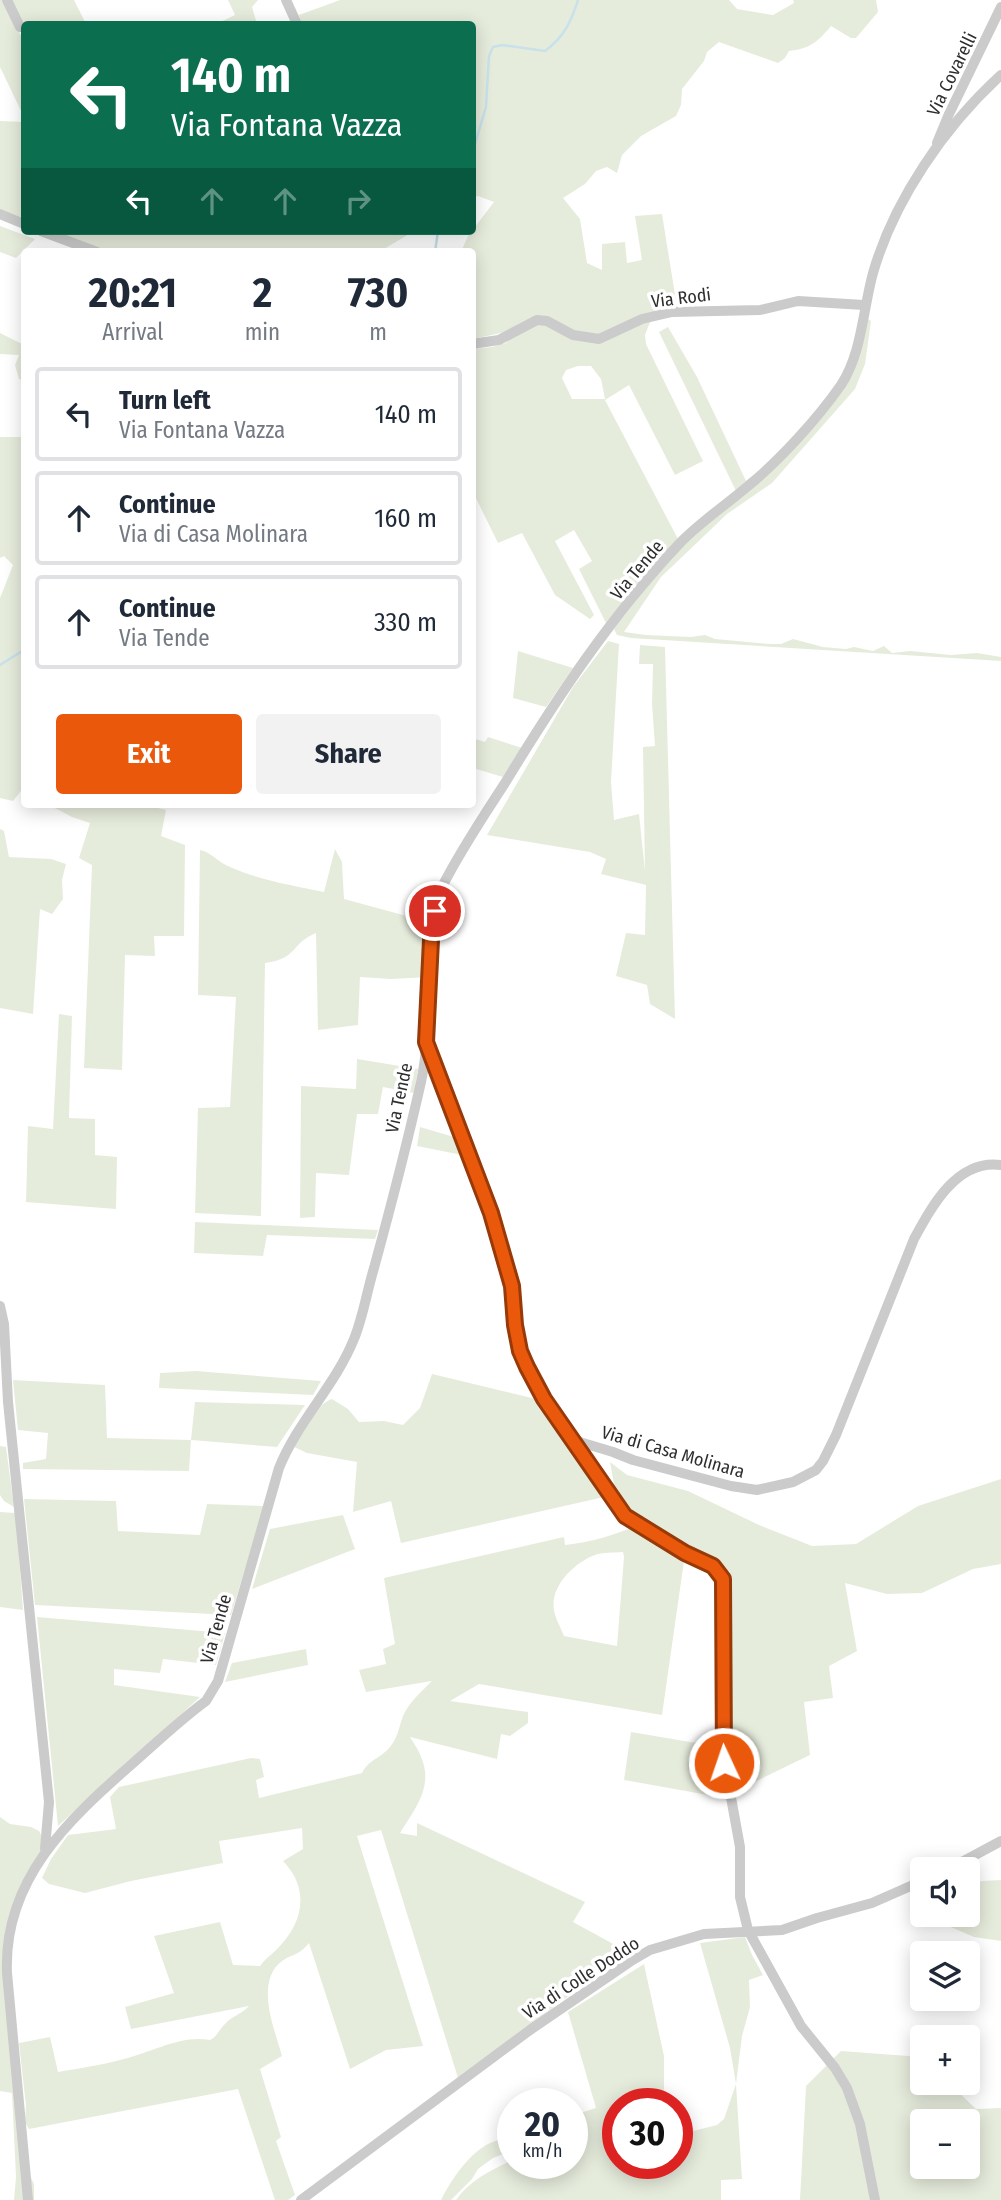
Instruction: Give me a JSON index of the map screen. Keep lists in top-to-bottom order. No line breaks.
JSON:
{"streets":{"street":["Via Covarelli","Via Rodi","Via Tende","Via di Casa Molinara","Via di Colle Doddo"]},"crossings":[["Via Covarelli","Via Tende"],["Via Rodi","Via Tende"],["Via Tende","Via di Casa Molinara"]],"page":{"turn":["140 m","Via Fontana Vazza"],"eta":["20:21","Arrival","2","min","730","m"],"list":[{"name":"Turn left","note":"Via Fontana Vazza","value":"140 m"},{"name":"Continue","note":"Via di Casa Molinara","value":"160 m"},{"name":"Continue","note":"Via Tende","value":"330 m"}],"buttons":["Exit","Share"],"map_buttons":["+","−"],"speed":"20 km/h","limit":"30"}}
